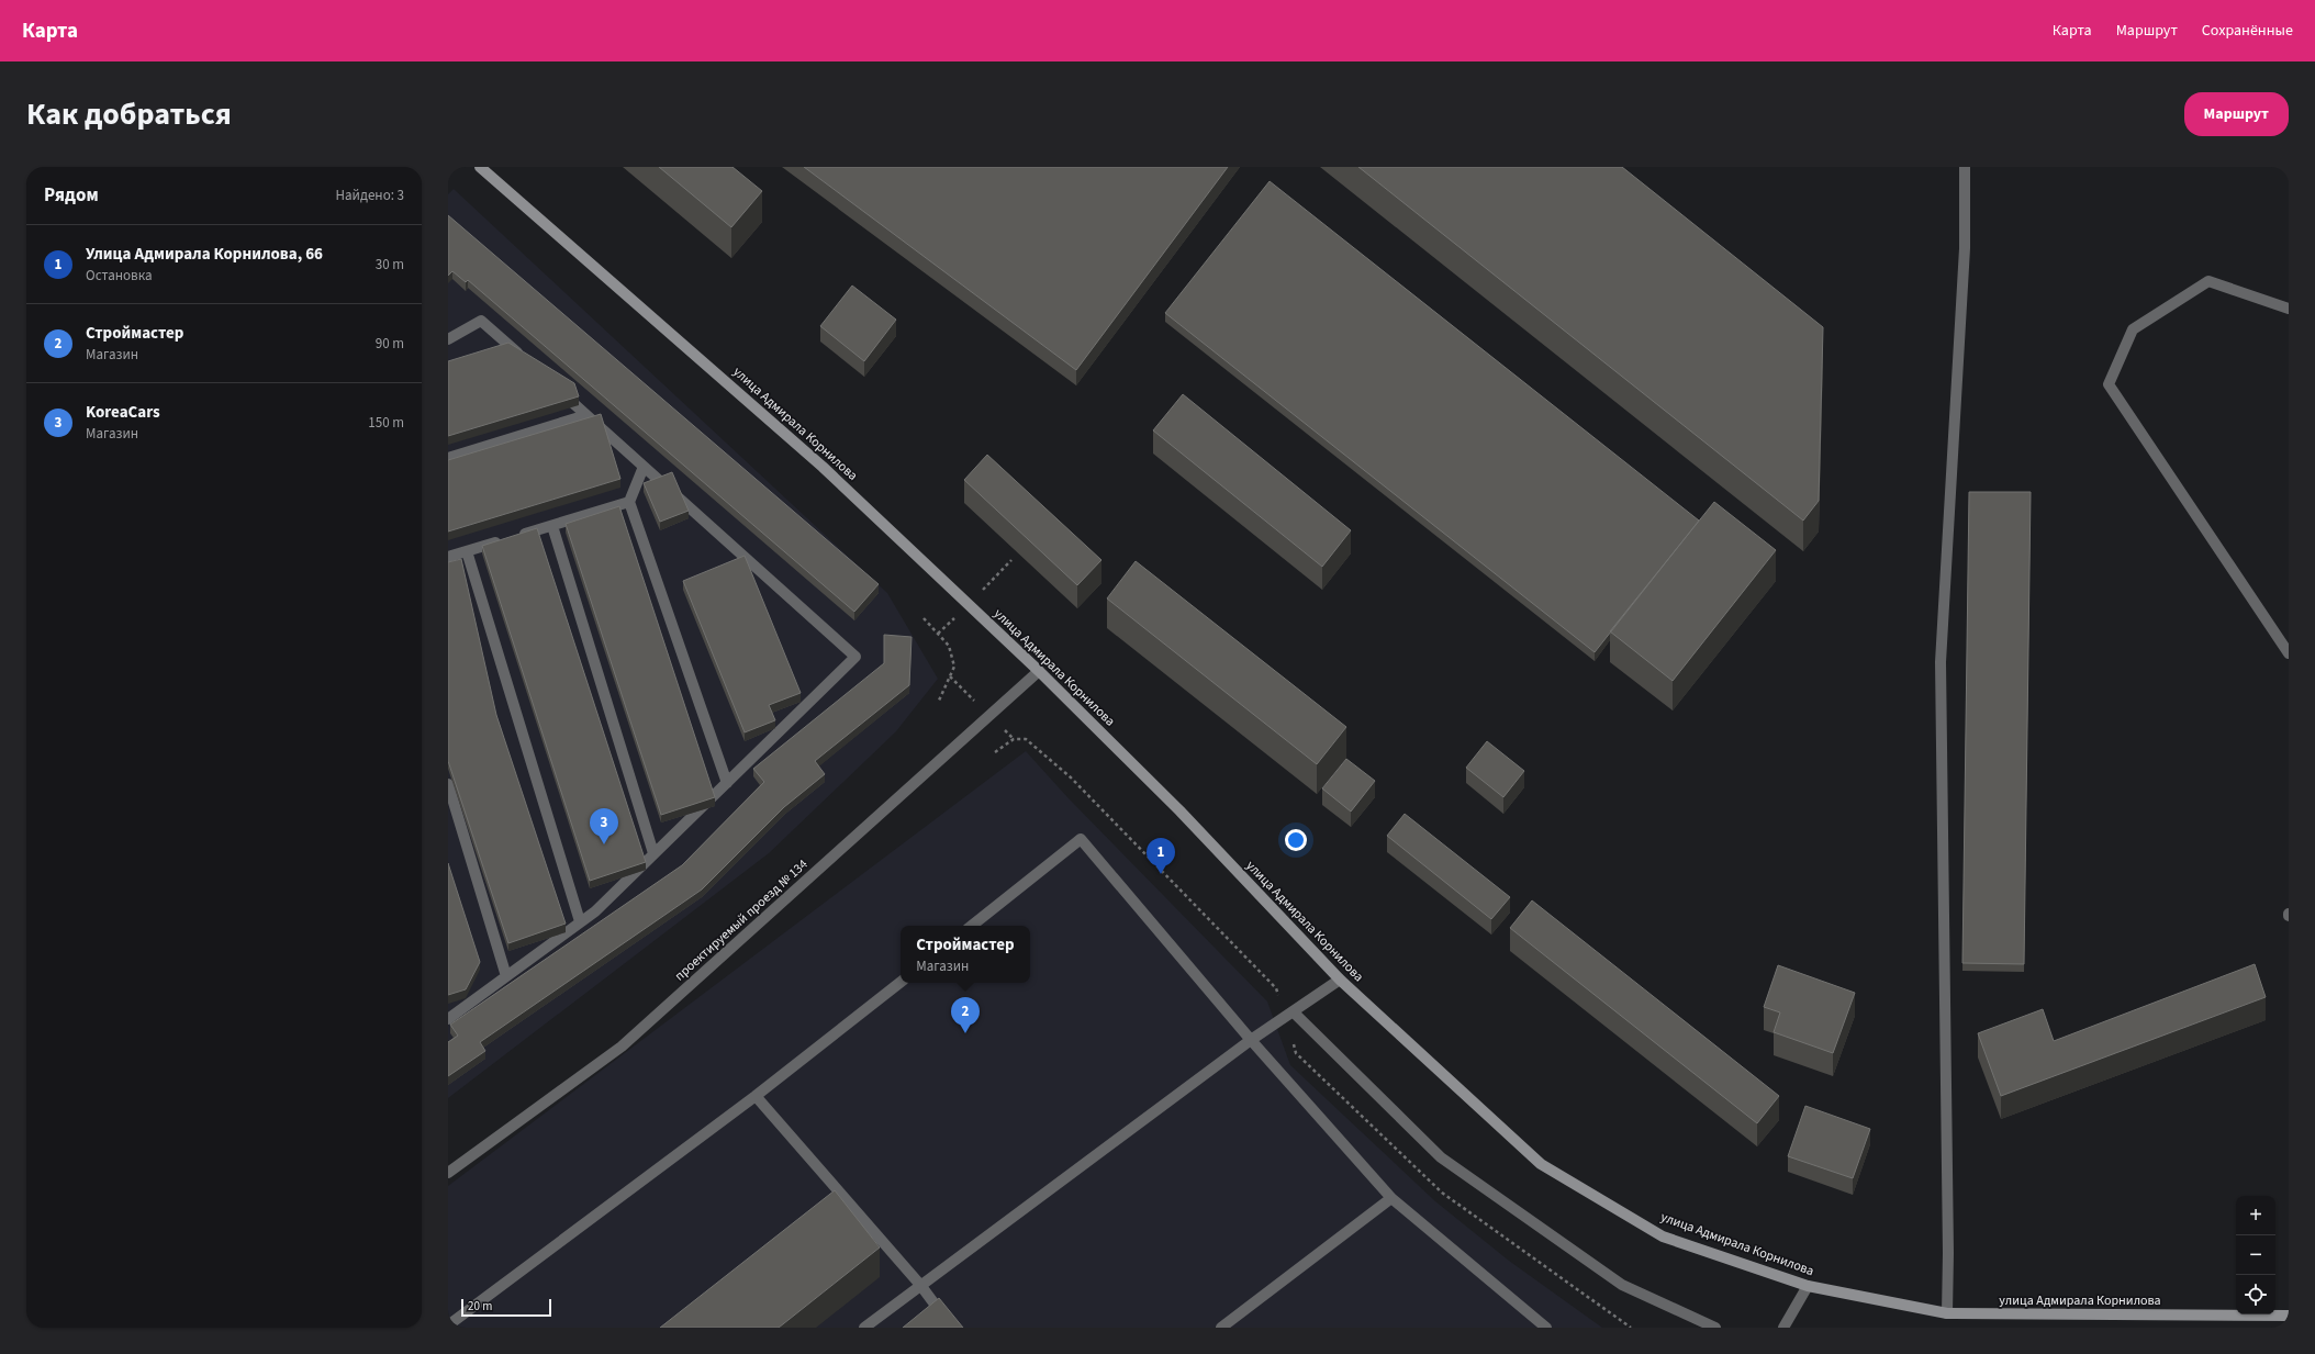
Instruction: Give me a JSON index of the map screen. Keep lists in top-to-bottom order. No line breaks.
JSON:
{"streets":{"main road":["улица Адмирала Корнилова"],"street":["проектируемый проезд № 134"]},"crossings":[["улица Адмирала Корнилова","проектируемый проезд № 134"]],"scale_bar":"20 m","page":{"header":"Карта","nav":["Карта","Маршрут","Сохранённые"],"title":"Как добраться","buttons":"Маршрут","heading":["Рядом","Найдено: 3"],"list":[{"mark":"1","name":"Улица Адмирала Корнилова, 66","note":"Остановка","value":"30 m"},{"mark":"2","name":"Строймастер","note":"Магазин","value":"90 m"},{"mark":"3","name":"KoreaCars","note":"Магазин","value":"150 m"}],"pins":["3","1","2"],"popup":["Строймастер","Магазин"],"map_buttons":["+","−"],"scale":"20 m"}}
